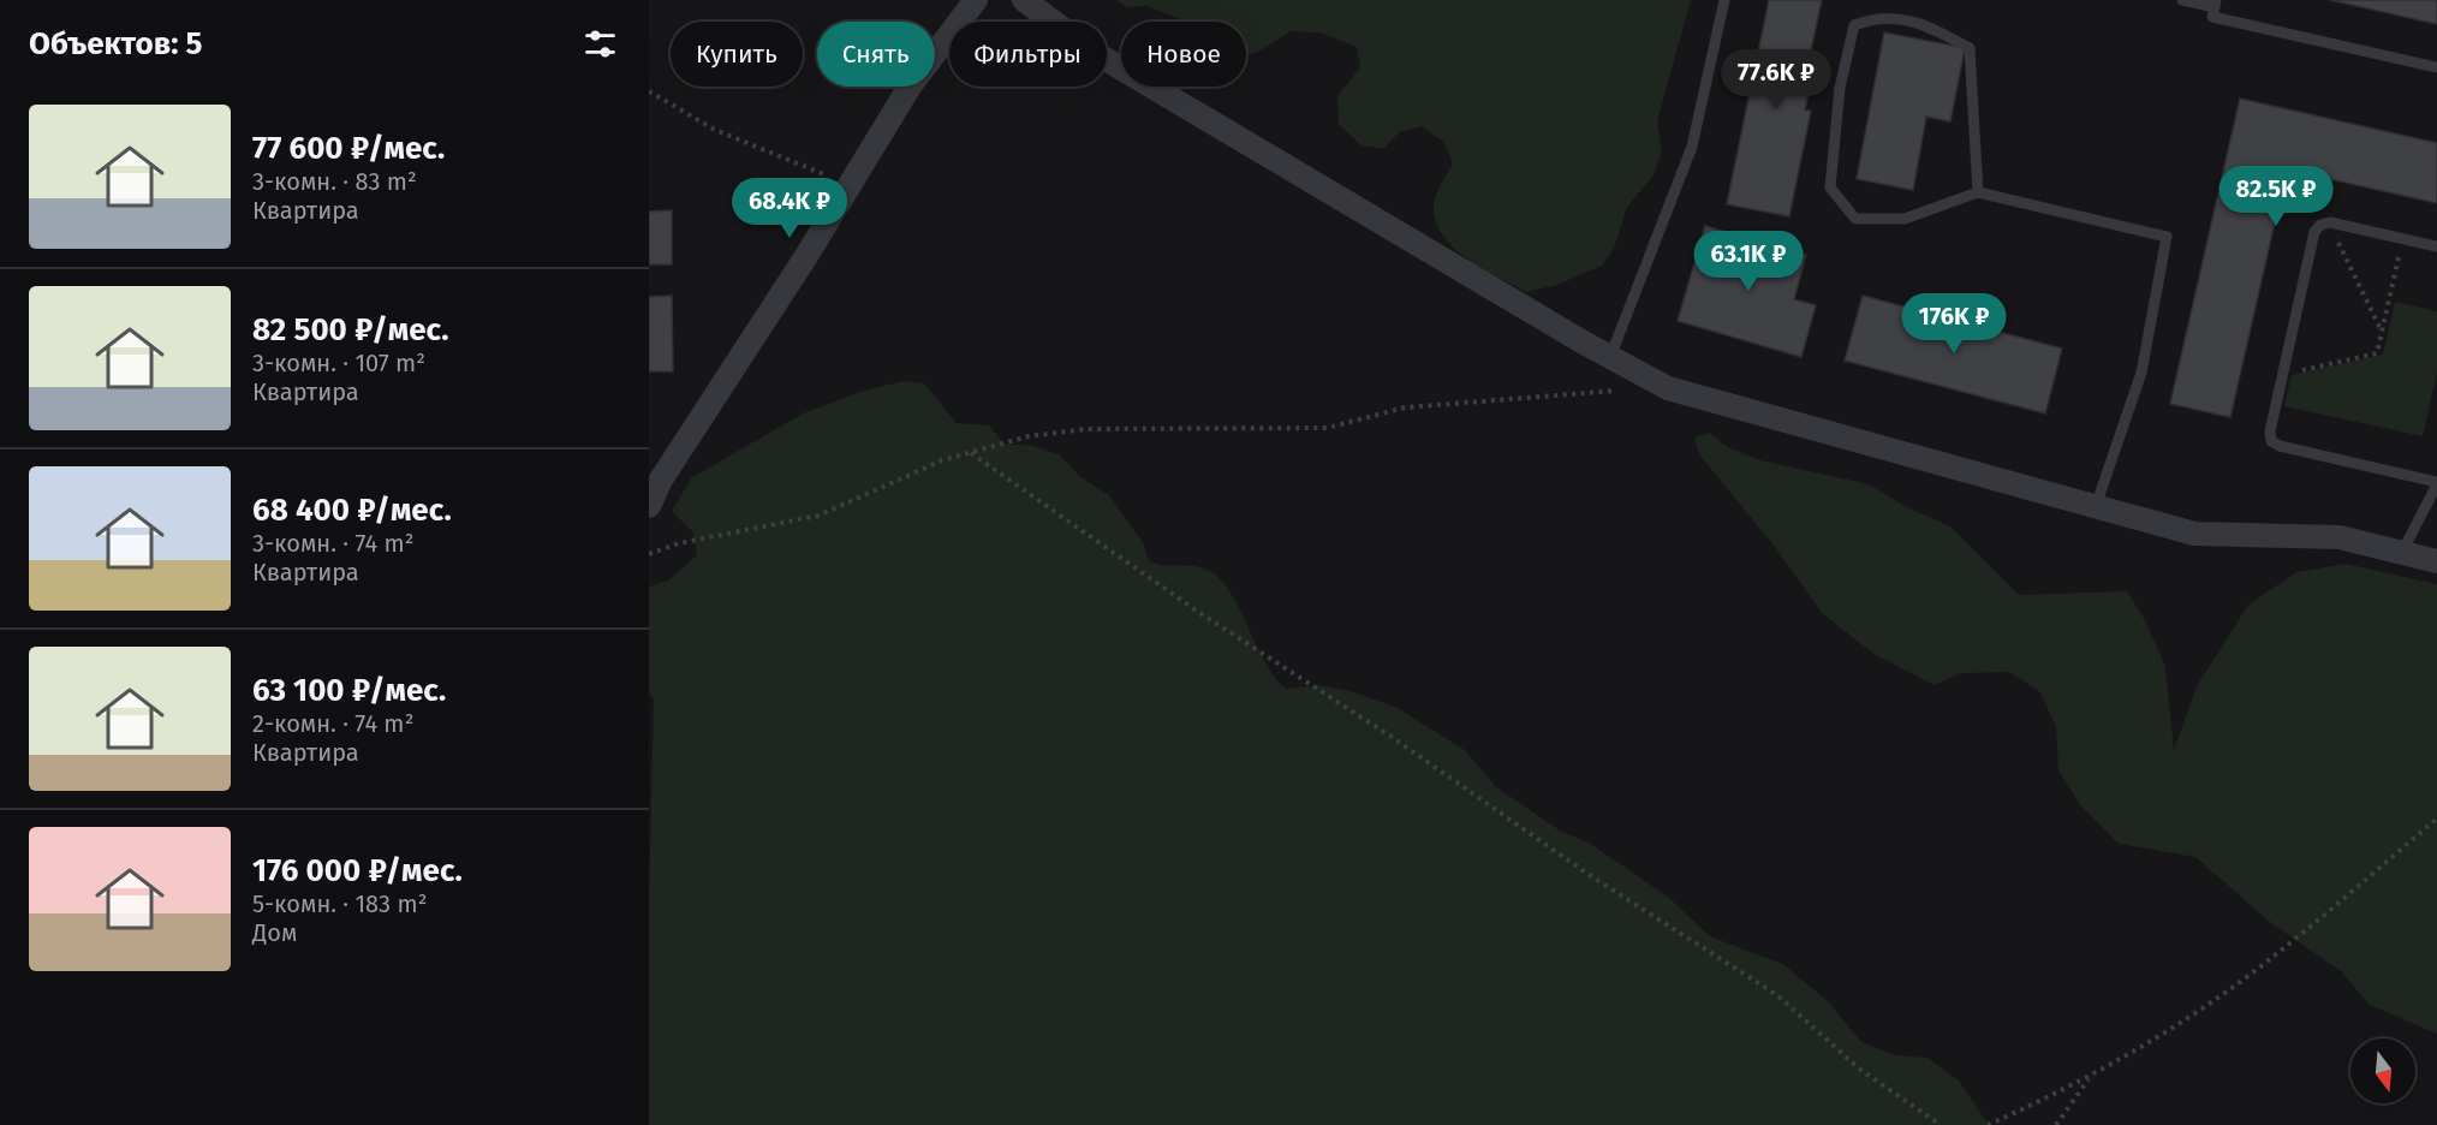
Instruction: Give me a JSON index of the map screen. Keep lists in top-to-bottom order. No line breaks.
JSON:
{"north":"bottom","page":{"heading":"Объектов: 5","chip":["Купить","Снять","Фильтры","Новое"],"price":["77.6K ₽","82.5K ₽","68.4K ₽","63.1K ₽","176K ₽"],"list":[{"name":"77 600 ₽/мес.","note":"3-комн. · 83 m² · Квартира"},{"name":"82 500 ₽/мес.","note":"3-комн. · 107 m² · Квартира"},{"name":"68 400 ₽/мес.","note":"3-комн. · 74 m² · Квартира"},{"name":"63 100 ₽/мес.","note":"2-комн. · 74 m² · Квартира"},{"name":"176 000 ₽/мес.","note":"5-комн. · 183 m² · Дом"}]}}
